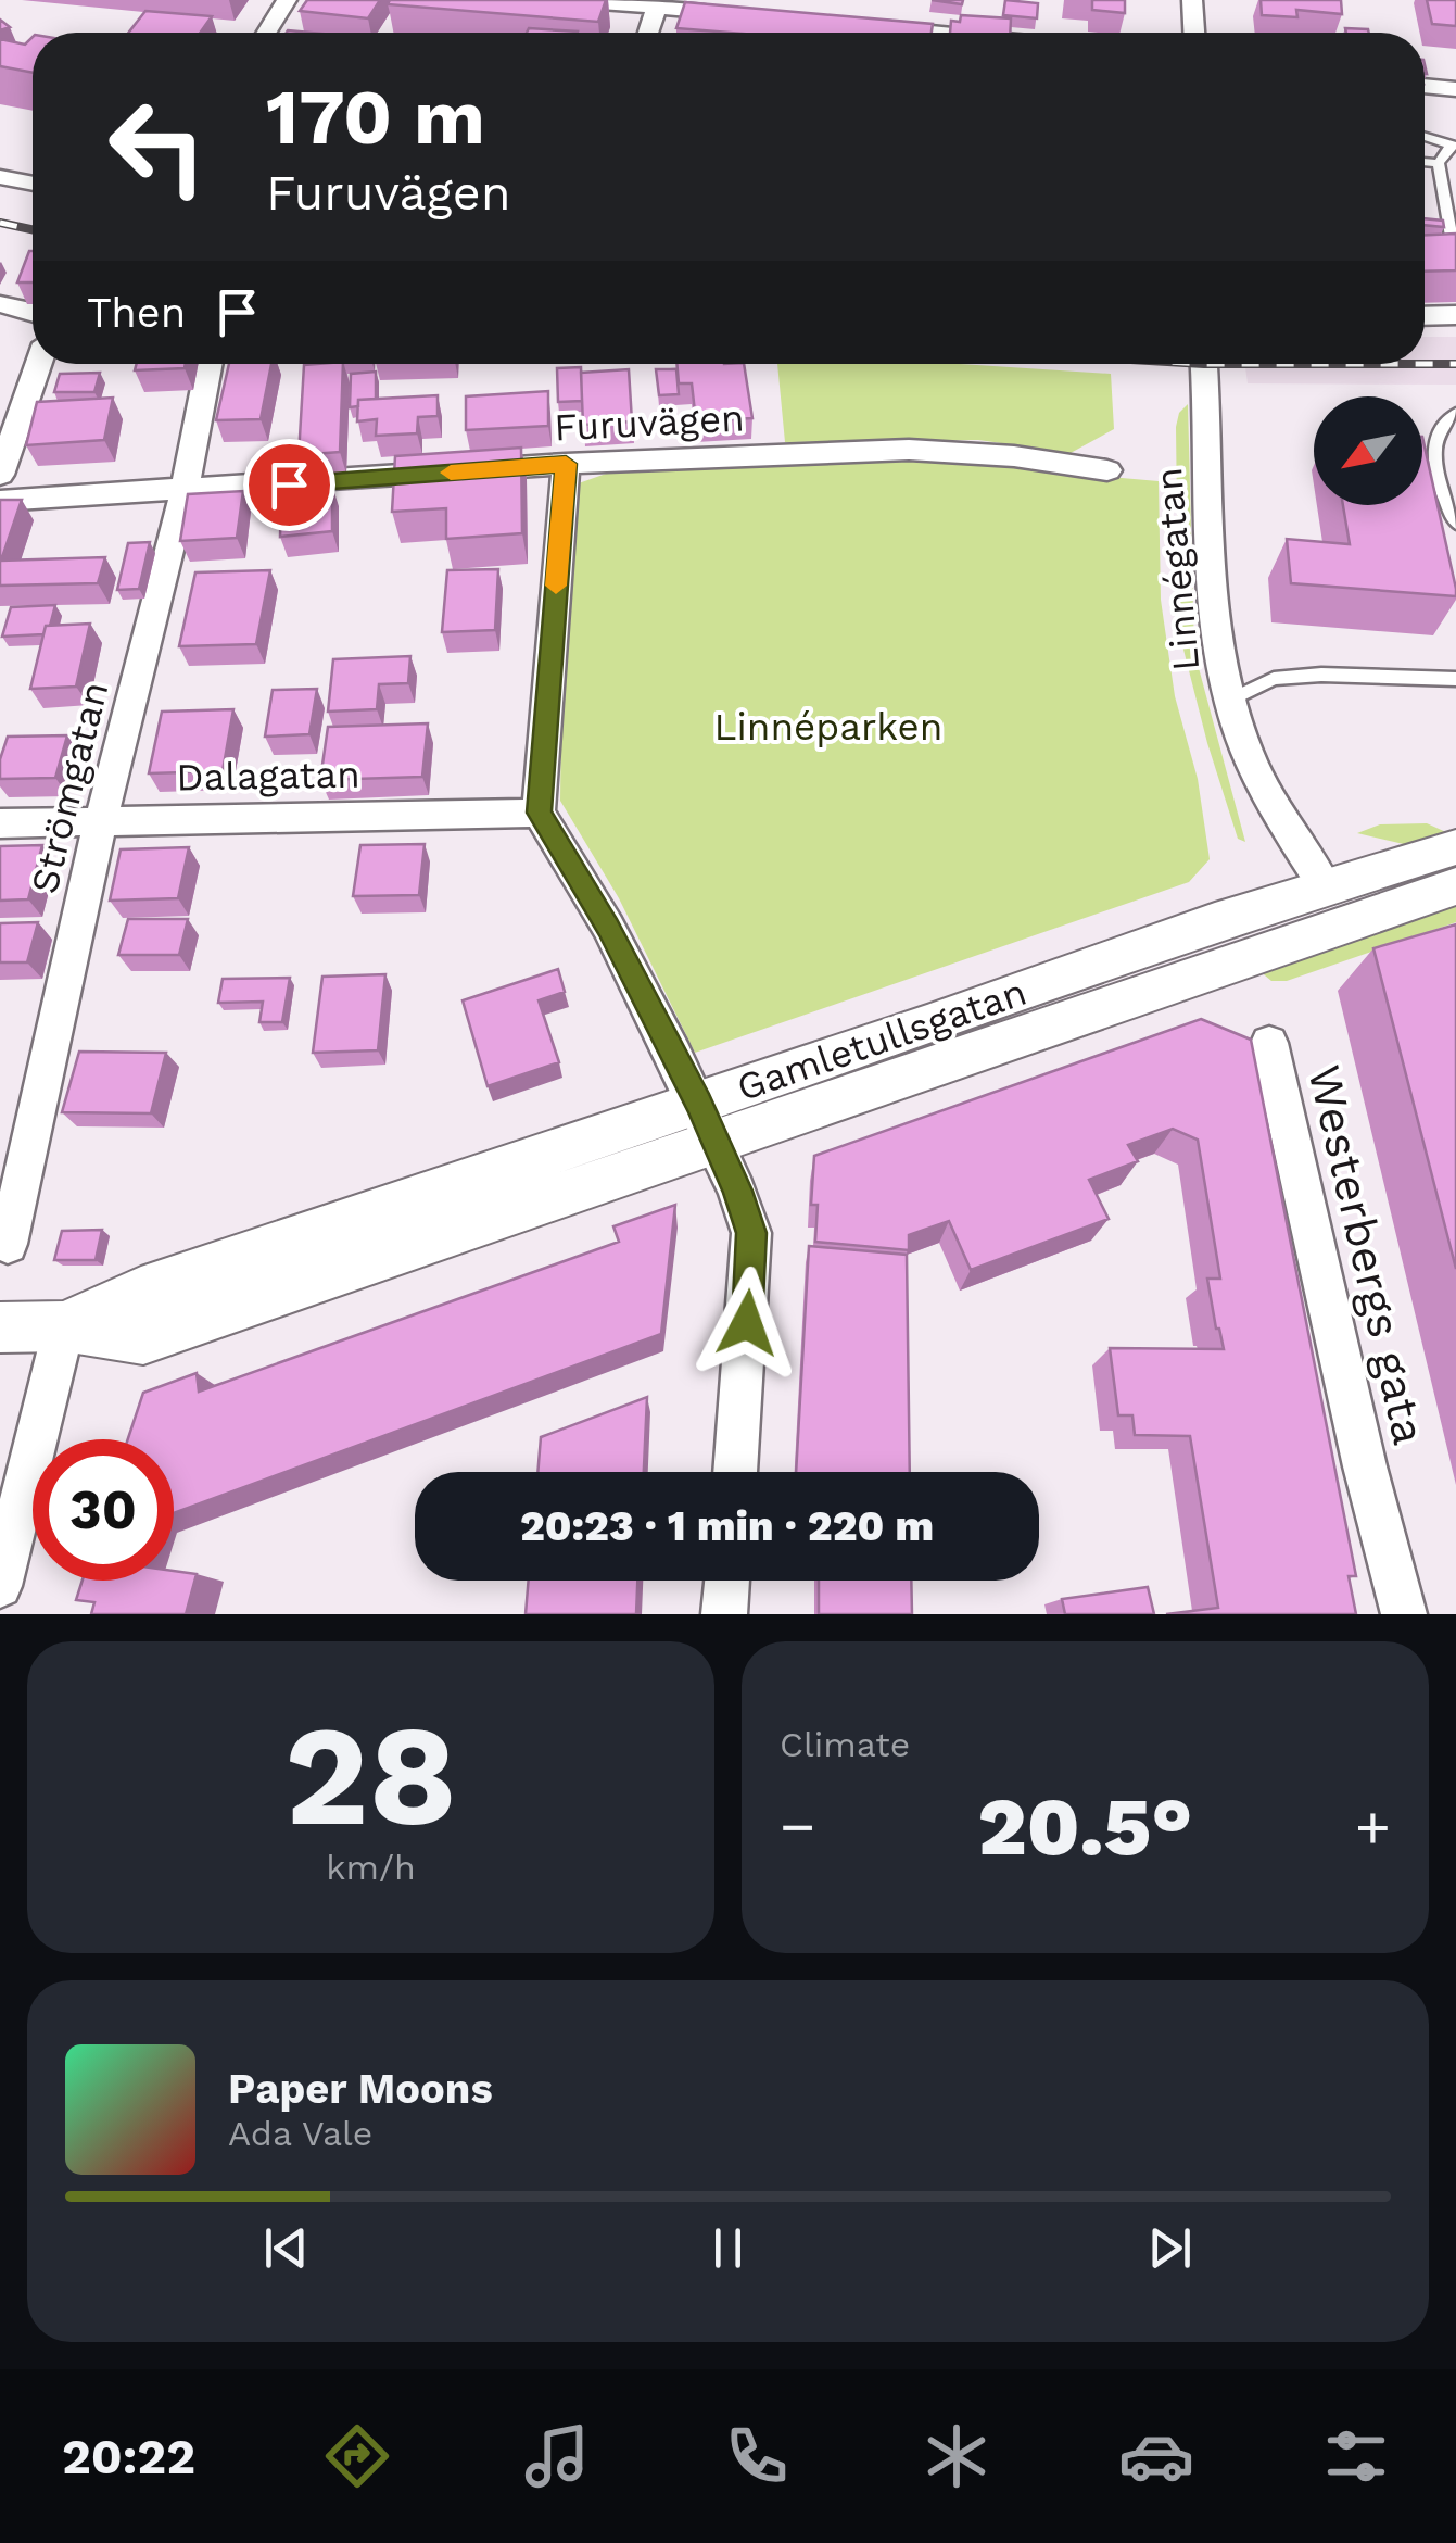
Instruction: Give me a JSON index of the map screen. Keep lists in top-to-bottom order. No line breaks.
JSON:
{"streets":{"street":["Furuvägen","Linnégatan","Dalagatan","Strömgatan","Gamletullsgatan","Westerbergs gata"]},"crossings":[["Furuvägen","Strömgatan"],["Linnégatan","Gamletullsgatan"],["Dalagatan","Strömgatan"]],"parks":["Linnéparken"],"north":"bottom left","page":{"turn":["170 m","Furuvägen"],"then":"Then","limit":"30","trip":"20:23 · 1 min · 220 m","tile":[["28","km/h"],"Climate"],"heat":["−","20.5°","+"],"song":["Paper Moons","Ada Vale"],"tabs":"20:22"}}
